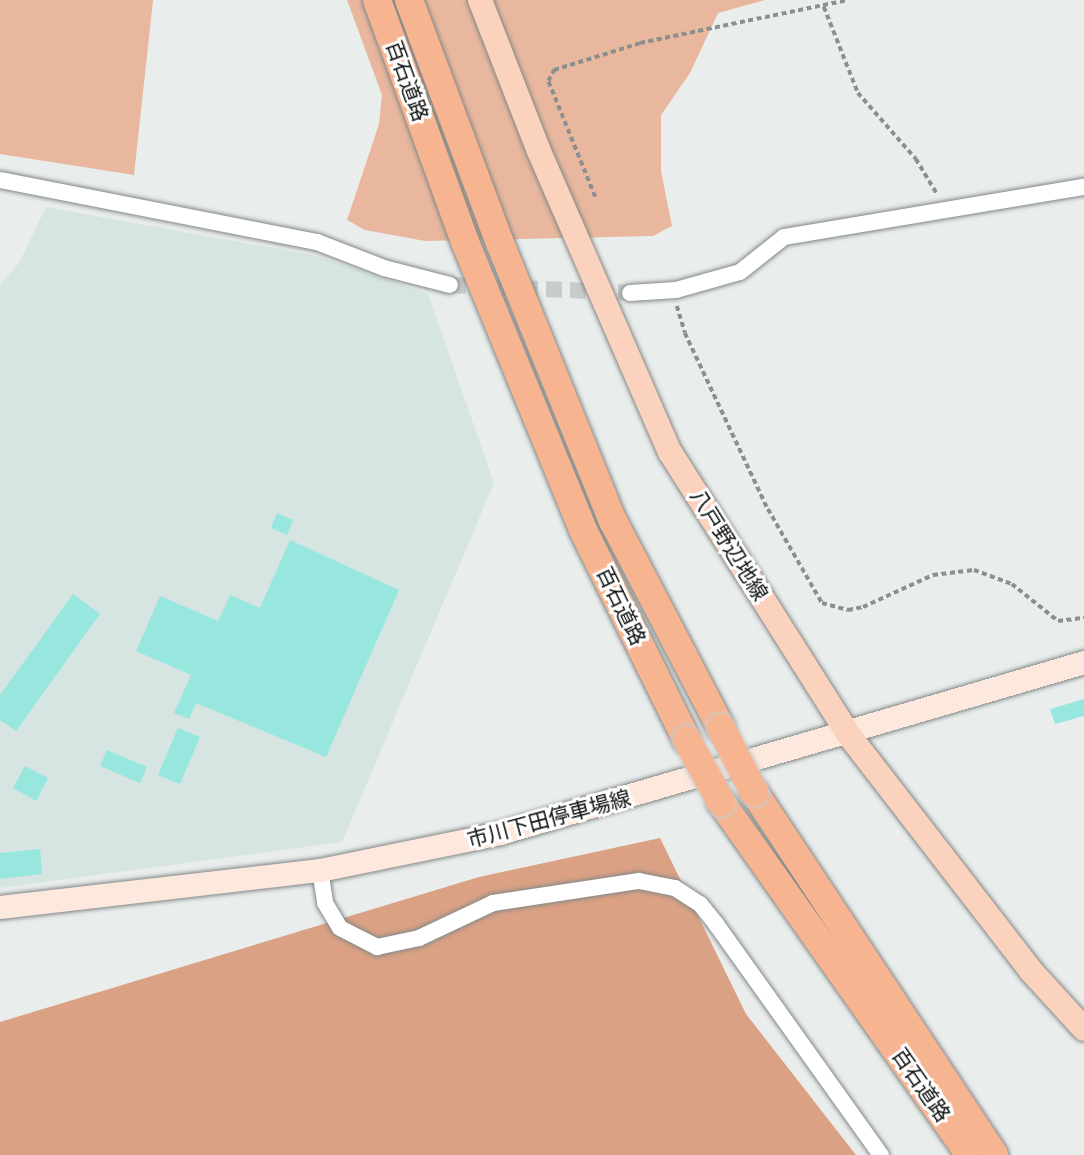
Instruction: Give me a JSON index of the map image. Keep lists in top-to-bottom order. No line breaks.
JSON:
{"streets":{"highway":["百石道路"],"main road":["八戸野辺地線","市川下田停車場線"]},"crossings":[["八戸野辺地線","市川下田停車場線"]]}
